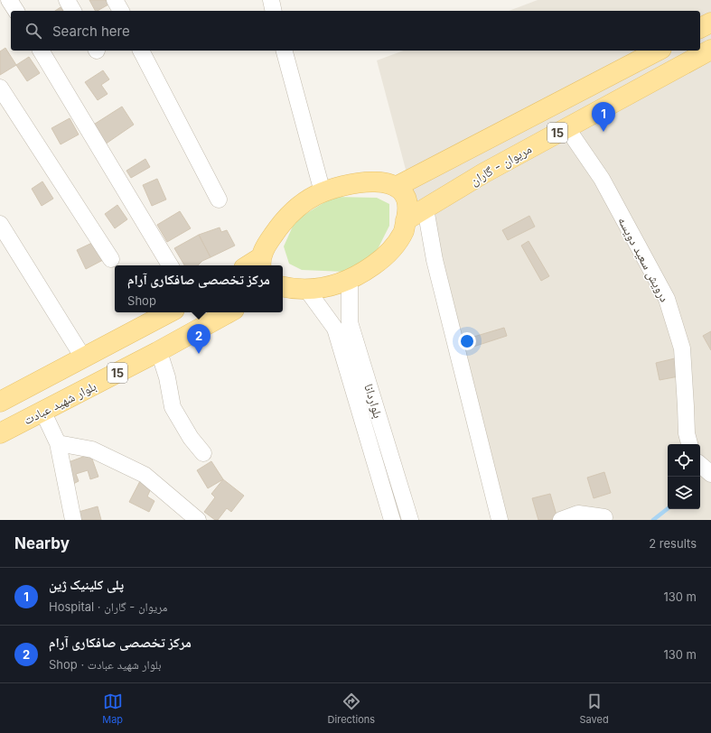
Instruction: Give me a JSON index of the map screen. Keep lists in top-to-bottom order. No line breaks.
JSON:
{"streets":{"main road":["15","مریوان - گاران","بلوار شهید عبادت"],"street":["درویش سعید دویسه","بلواردانا"]},"crossings":[["مریوان - گاران","درویش سعید دویسه"]],"page":{"search":"Search here","pins":["1","2"],"popup":["مرکز تخصصی صافکاری آرام","Shop"],"heading":["Nearby","2 results"],"list":[{"mark":"1","name":"پلی کلینیک ژین","note":"Hospital · مریوان - گاران","value":"130 m"},{"mark":"2","name":"مرکز تخصصی صافکاری آرام","note":"Shop · بلوار شهید عبادت","value":"130 m"}],"nav":["Map","Directions","Saved"]}}
